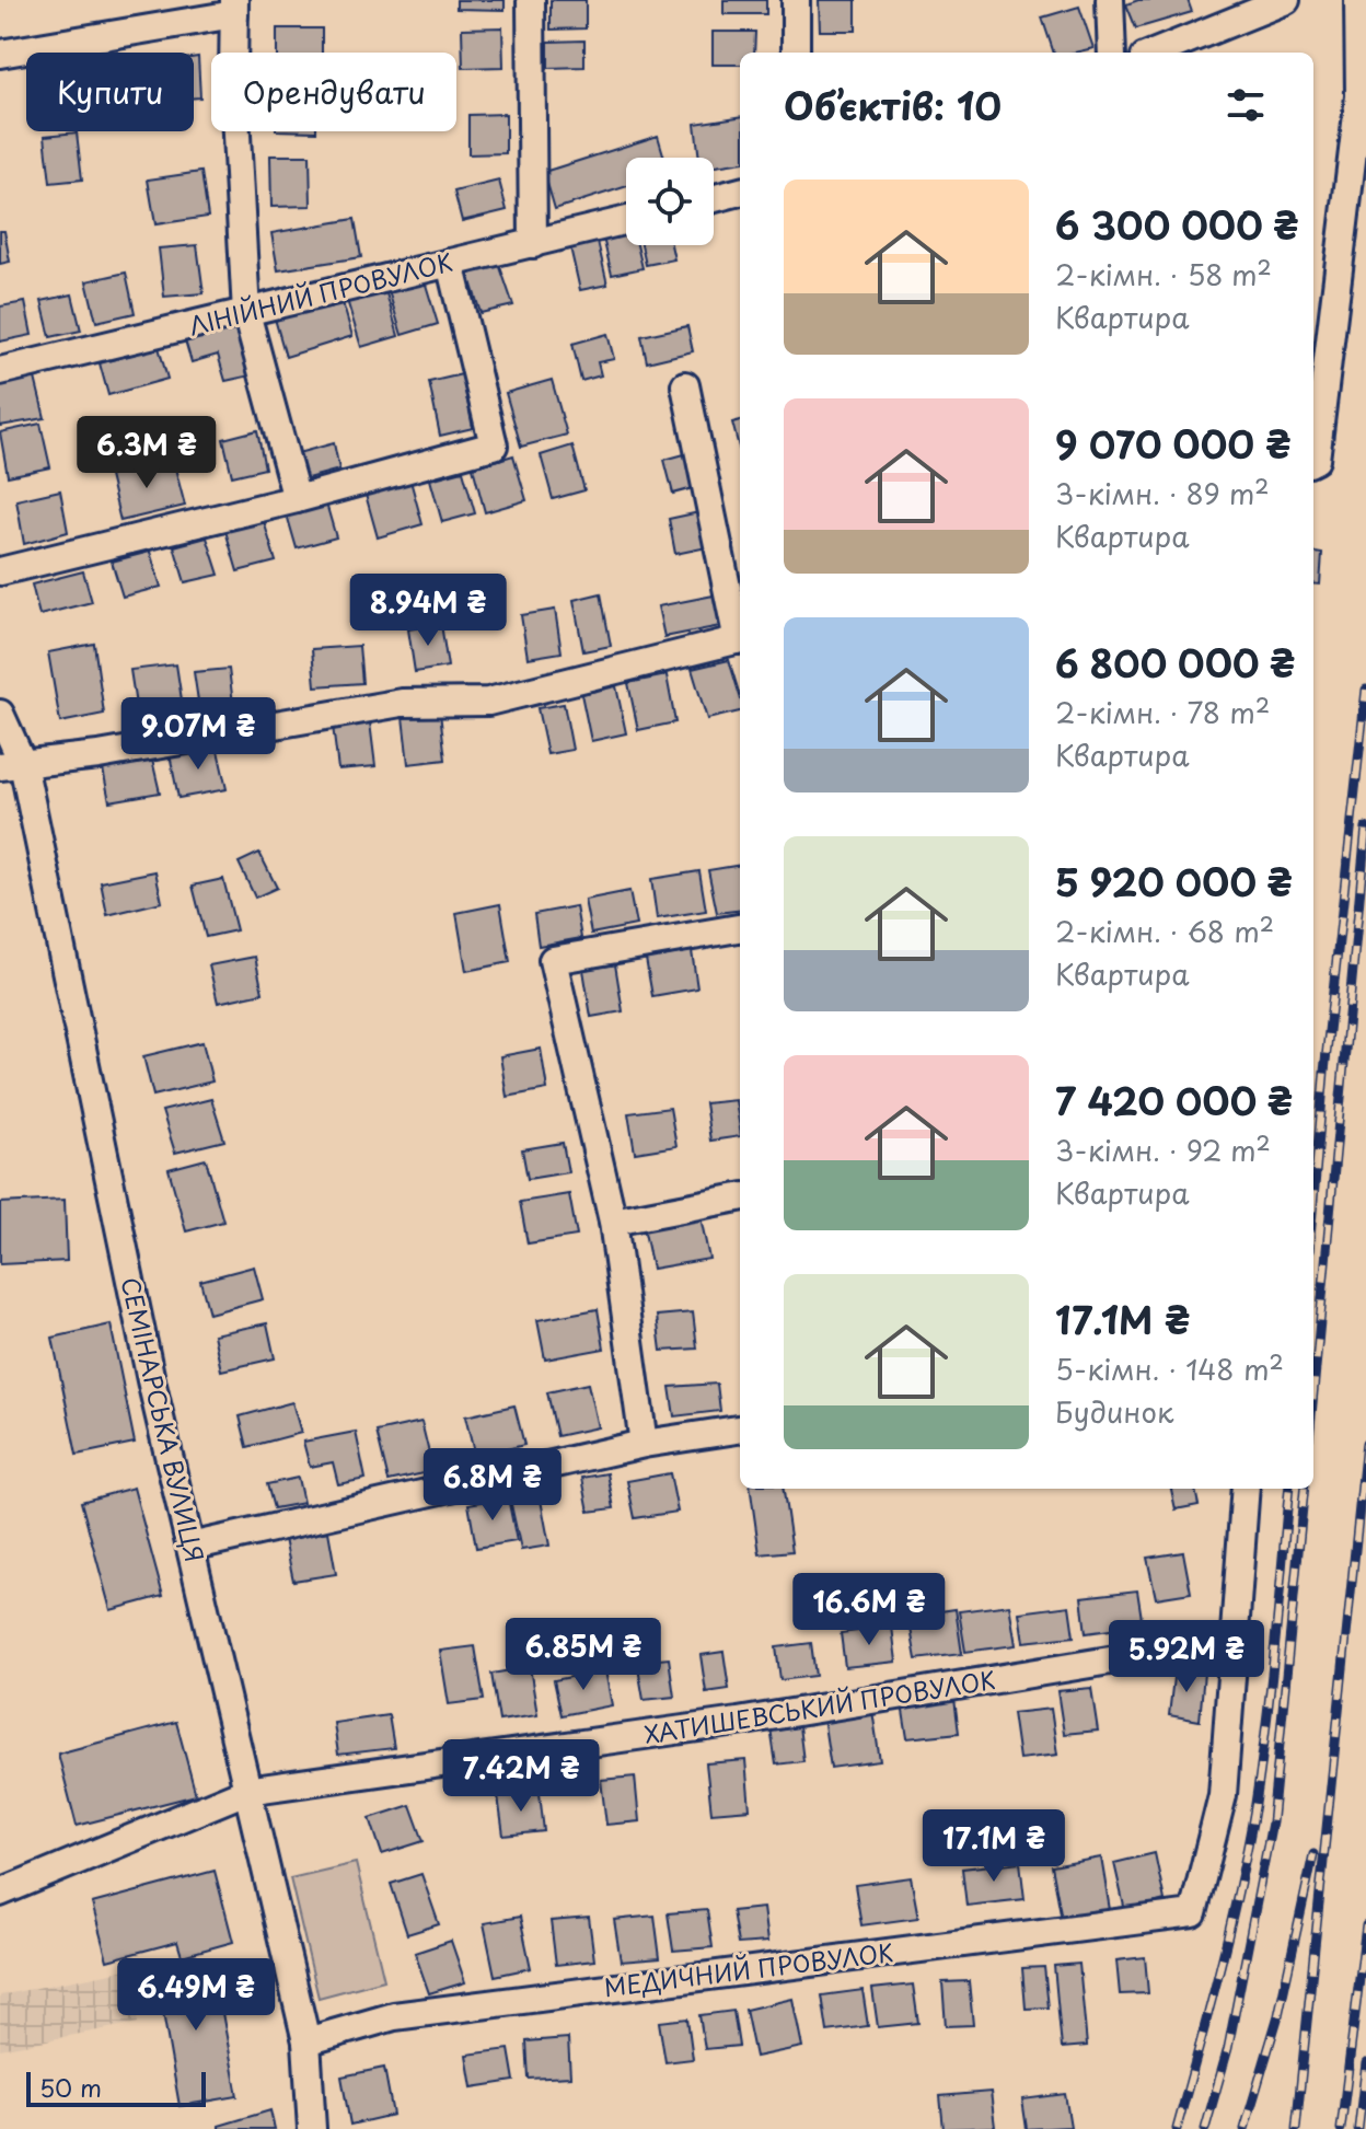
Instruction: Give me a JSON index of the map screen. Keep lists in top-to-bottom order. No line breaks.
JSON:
{"streets":{"street":["ЛІНІЙНИЙ ПРОВУЛОК","СЕМІНАРСЬКА ВУЛИЦЯ","ХАТИШЕВСЬКИЙ ПРОВУЛОК","МЕДИЧНИЙ ПРОВУЛОК"]},"crossings":[["СЕМІНАРСЬКА ВУЛИЦЯ","ХАТИШЕВСЬКИЙ ПРОВУЛОК"],["СЕМІНАРСЬКА ВУЛИЦЯ","МЕДИЧНИЙ ПРОВУЛОК"],["ХАТИШЕВСЬКИЙ ПРОВУЛОК","МЕДИЧНИЙ ПРОВУЛОК"]],"scale_bar":"50 m","page":{"chip":["Купити","Орендувати"],"heading":"Об’єктів: 10","list":[{"name":"6 300 000 ₴","note":"2-кімн. · 58 m² · Квартира"},{"name":"9 070 000 ₴","note":"3-кімн. · 89 m² · Квартира"},{"name":"6 800 000 ₴","note":"2-кімн. · 78 m² · Квартира"},{"name":"5 920 000 ₴","note":"2-кімн. · 68 m² · Квартира"},{"name":"7 420 000 ₴","note":"3-кімн. · 92 m² · Квартира"},{"name":"17.1M ₴","note":"5-кімн. · 148 m² · Будинок"}],"price":["6.3M ₴","8.94M ₴","9.07M ₴","6.8M ₴","16.6M ₴","6.85M ₴","5.92M ₴","7.42M ₴","17.1M ₴","6.49M ₴"],"scale":"50 m"}}
